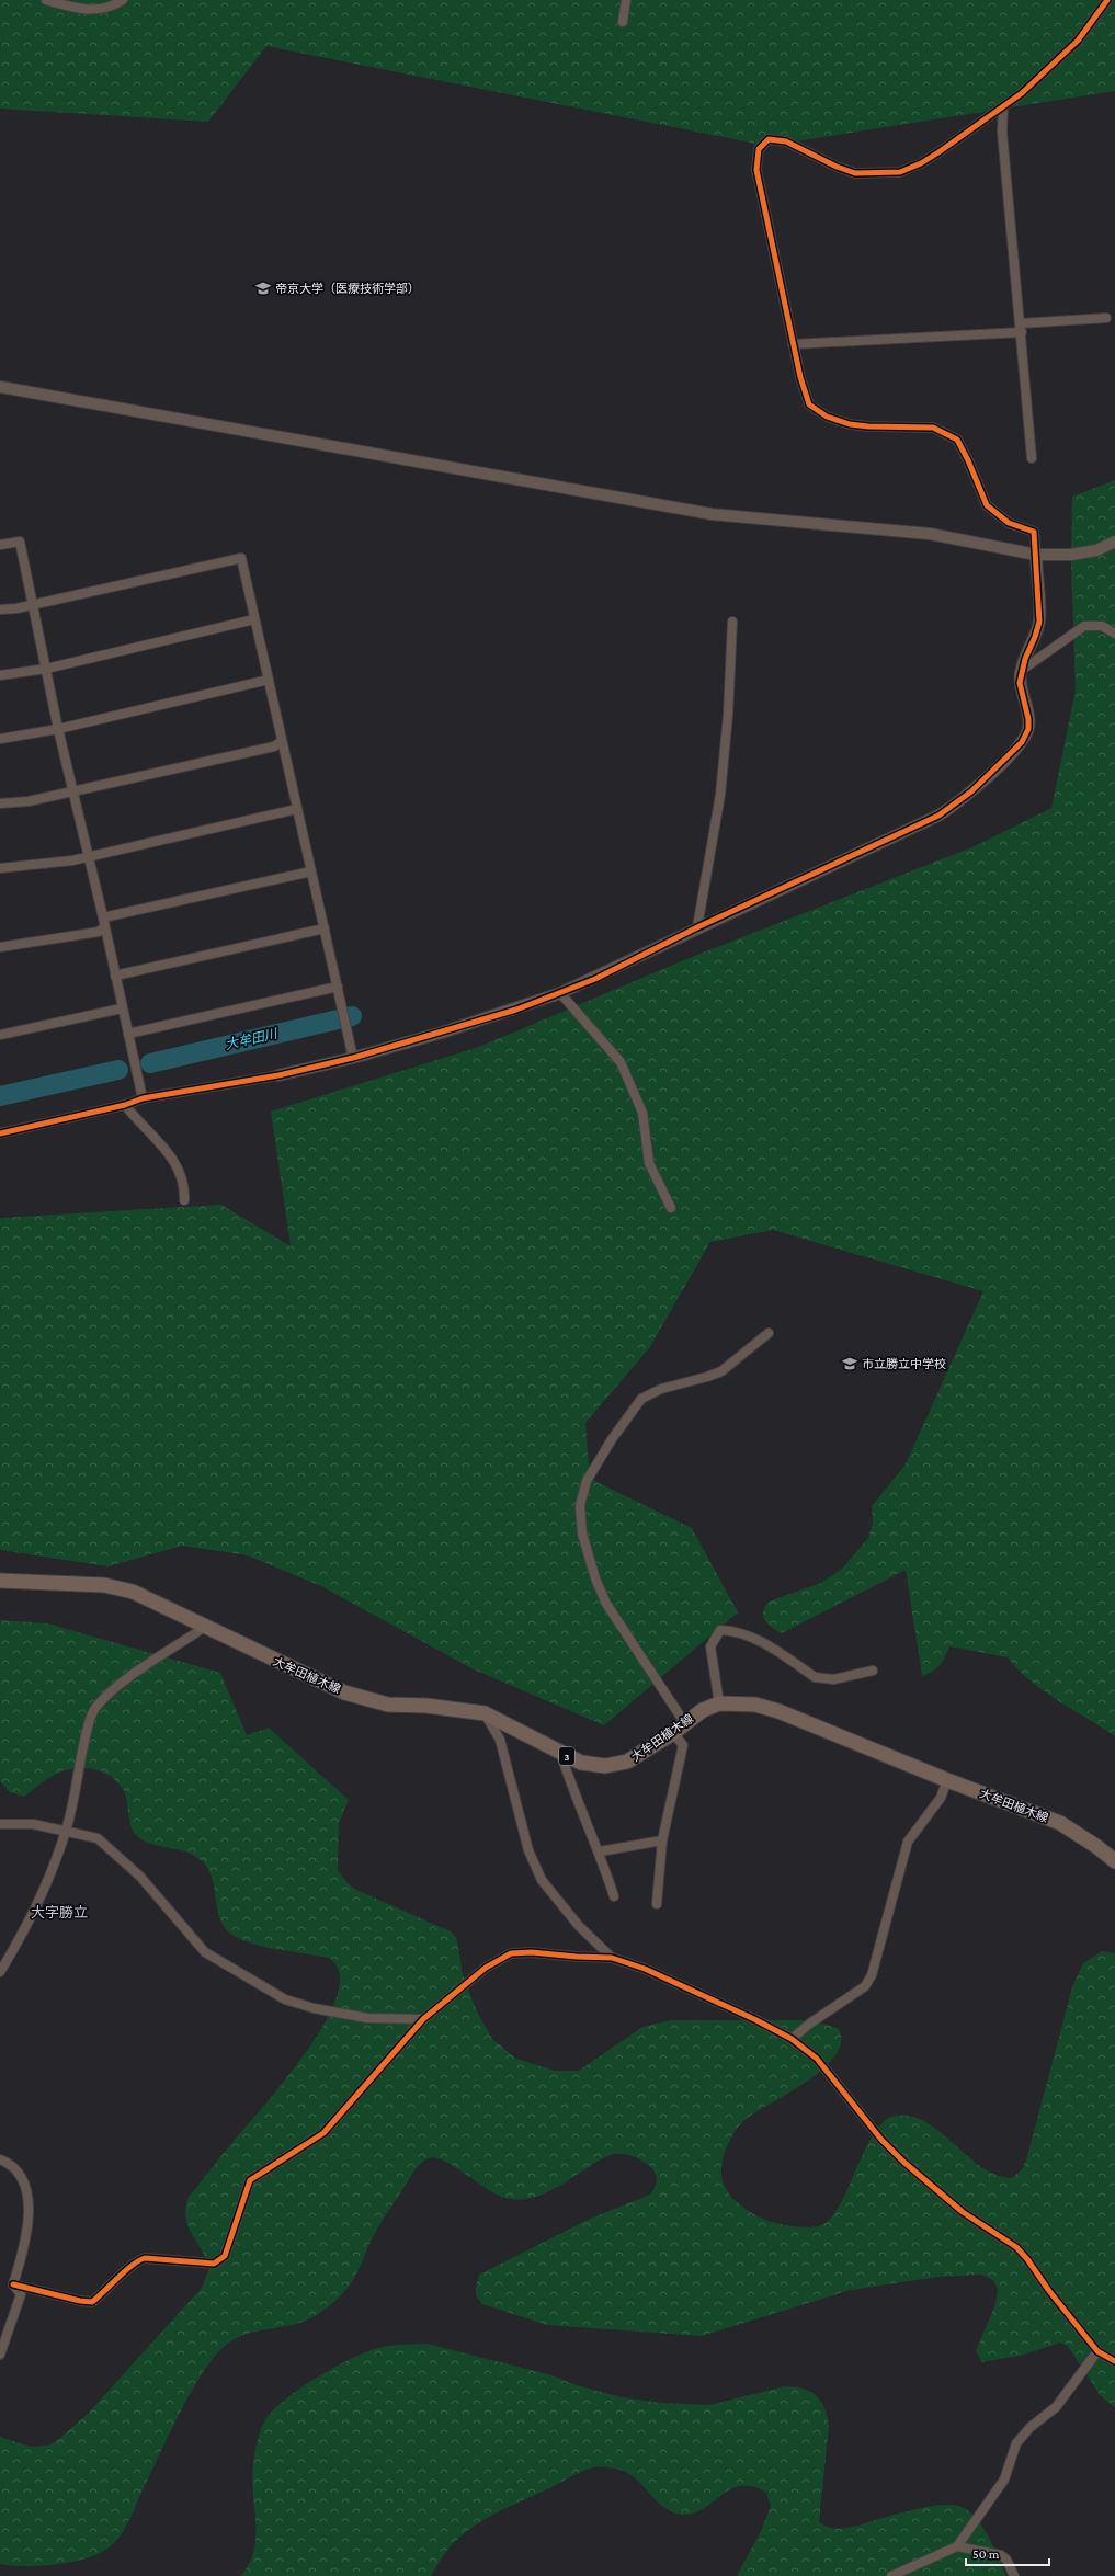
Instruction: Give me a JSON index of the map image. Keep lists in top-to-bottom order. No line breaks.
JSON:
{"streets":{"main road":["大牟田植木線","3"]},"districts":["大字勝立"],"water":["大牟田川"],"places":{"school or university":["帝京大学（医療技術学部）","市立勝立中学校"]},"scale_bar":"50 m"}
